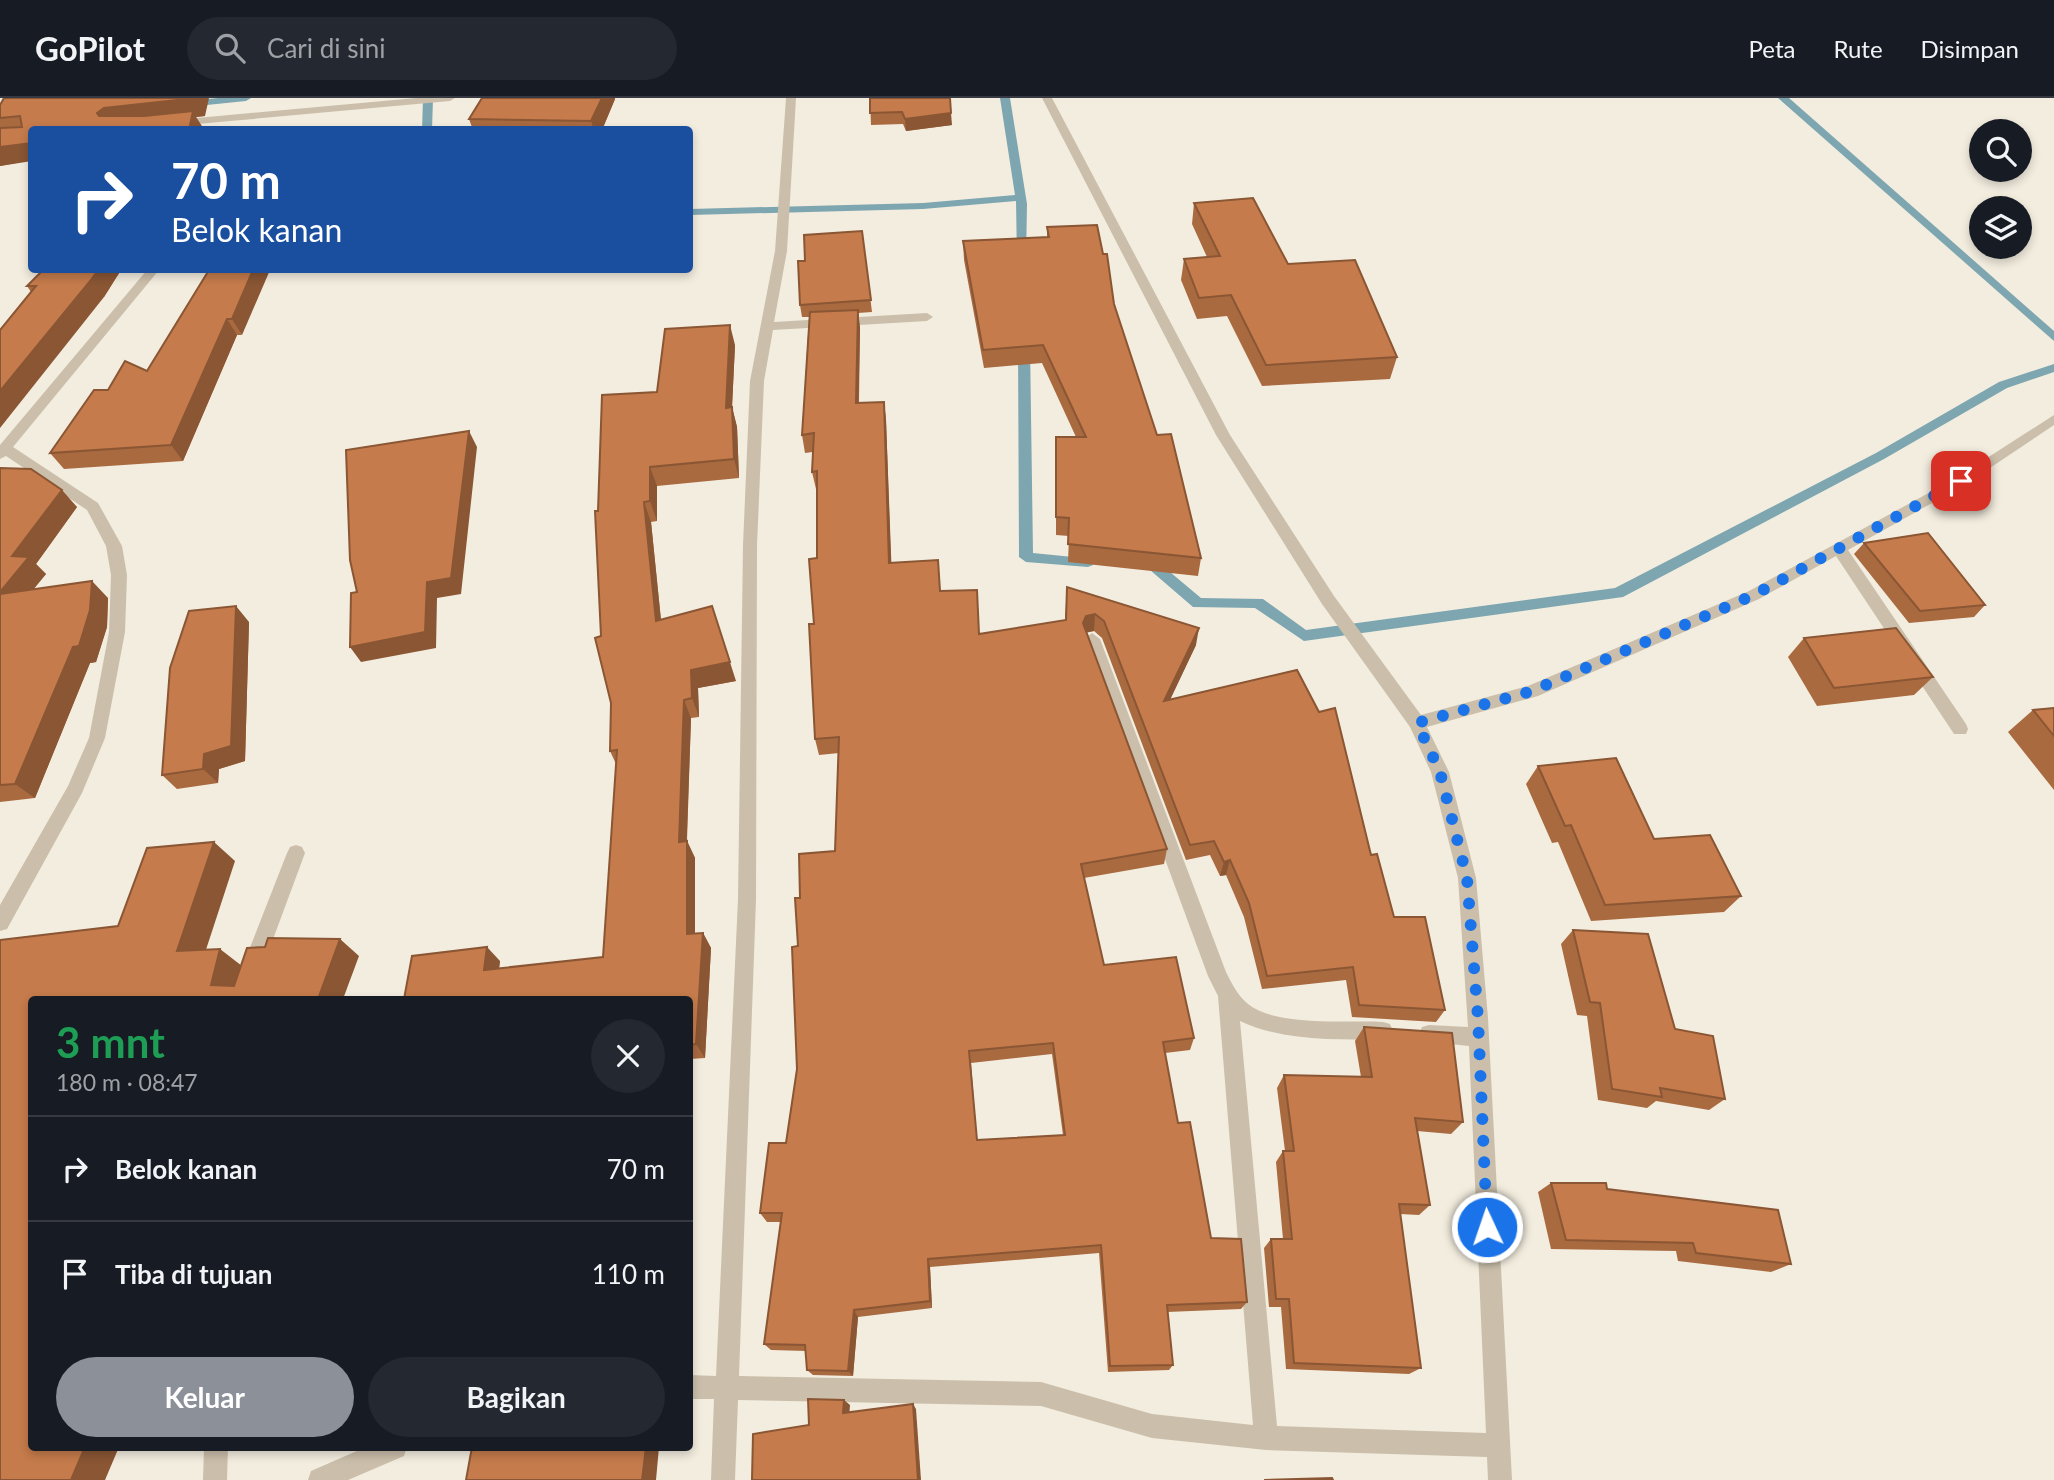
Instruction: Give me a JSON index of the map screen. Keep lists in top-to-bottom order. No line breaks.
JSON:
{"page":{"header":"GoPilot","search":"Cari di sini","nav":["Peta","Rute","Disimpan"],"turn":["70 m","Belok kanan"],"heading":["3 mnt","180 m · 08:47"],"list":[{"name":"Belok kanan","value":"70 m"},{"name":"Tiba di tujuan","value":"110 m"}],"buttons":["Keluar","Bagikan"]}}
